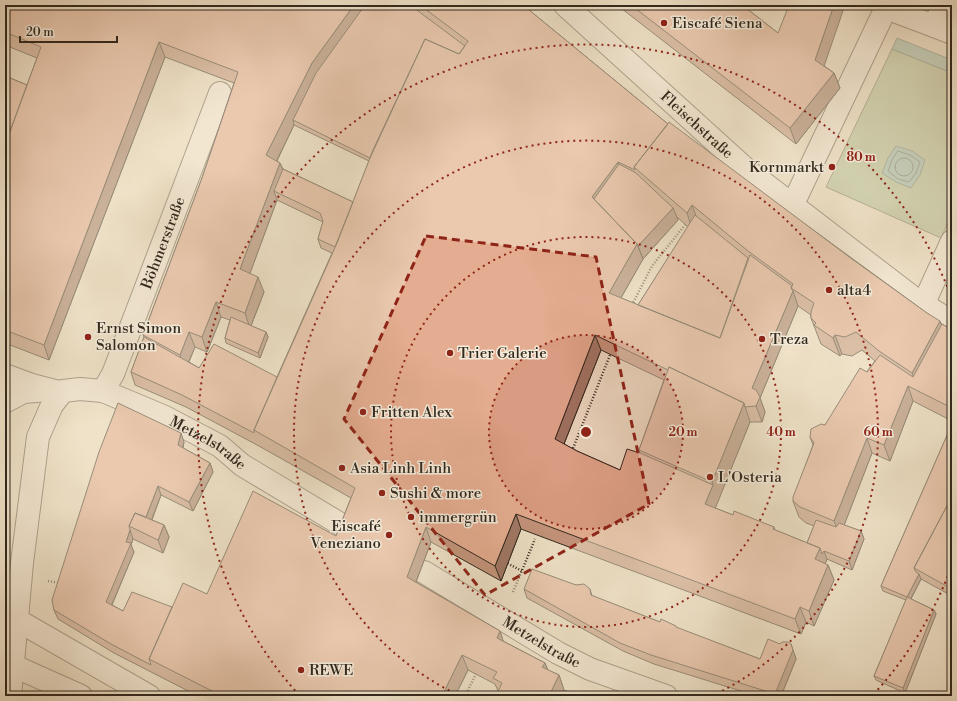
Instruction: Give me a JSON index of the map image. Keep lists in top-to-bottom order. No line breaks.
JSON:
{"streets":{"street":["Fleischstraße","Böhmerstraße","Metzelstraße"]},"crossings":[["Böhmerstraße","Metzelstraße"]],"places":["Eiscafé Siena","Kornmarkt","alta4","Ernst Simon Salomon","Treza","Trier Galerie","Fritten Alex","Asia Linh Linh","L'Osteria","Sushi & more","immergrün","Eiscafé Veneziano","REWE"],"scale_bar":"20 m","rings":["80 m","20 m","40 m","60 m"]}
